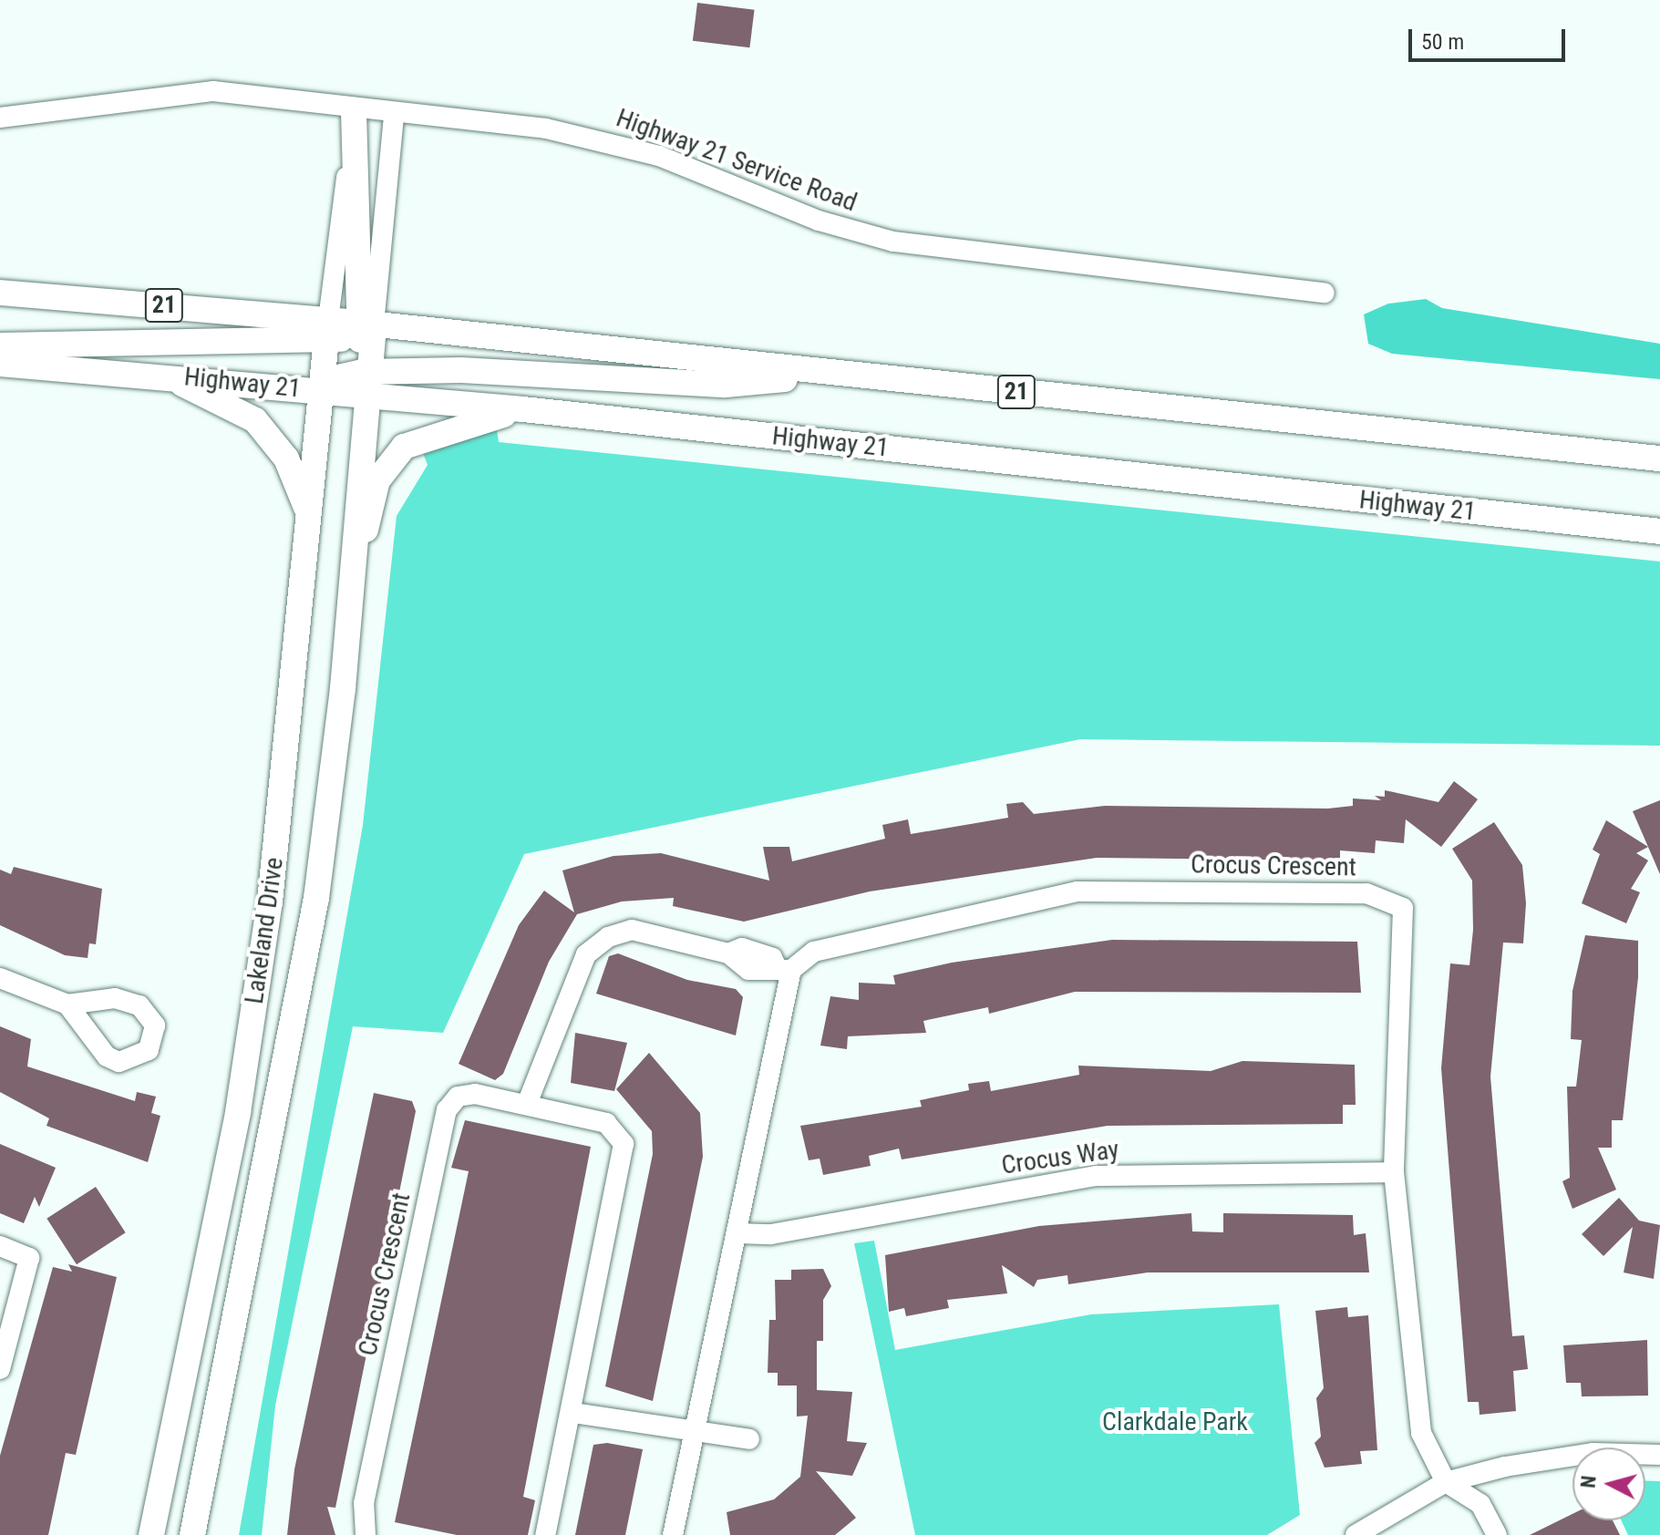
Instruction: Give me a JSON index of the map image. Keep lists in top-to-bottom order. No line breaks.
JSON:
{"streets":{"main road":["21","Highway 21","Lakeland Drive"],"street":["Highway 21 Service Road","Crocus Crescent","Crocus Way"]},"crossings":[["Highway 21 Service Road","Lakeland Drive"],["21","Lakeland Drive"],["Highway 21","Lakeland Drive"],["Crocus Crescent","Crocus Way"]],"parks":["Clarkdale Park"],"scale_bar":"50 m","north":"left"}
